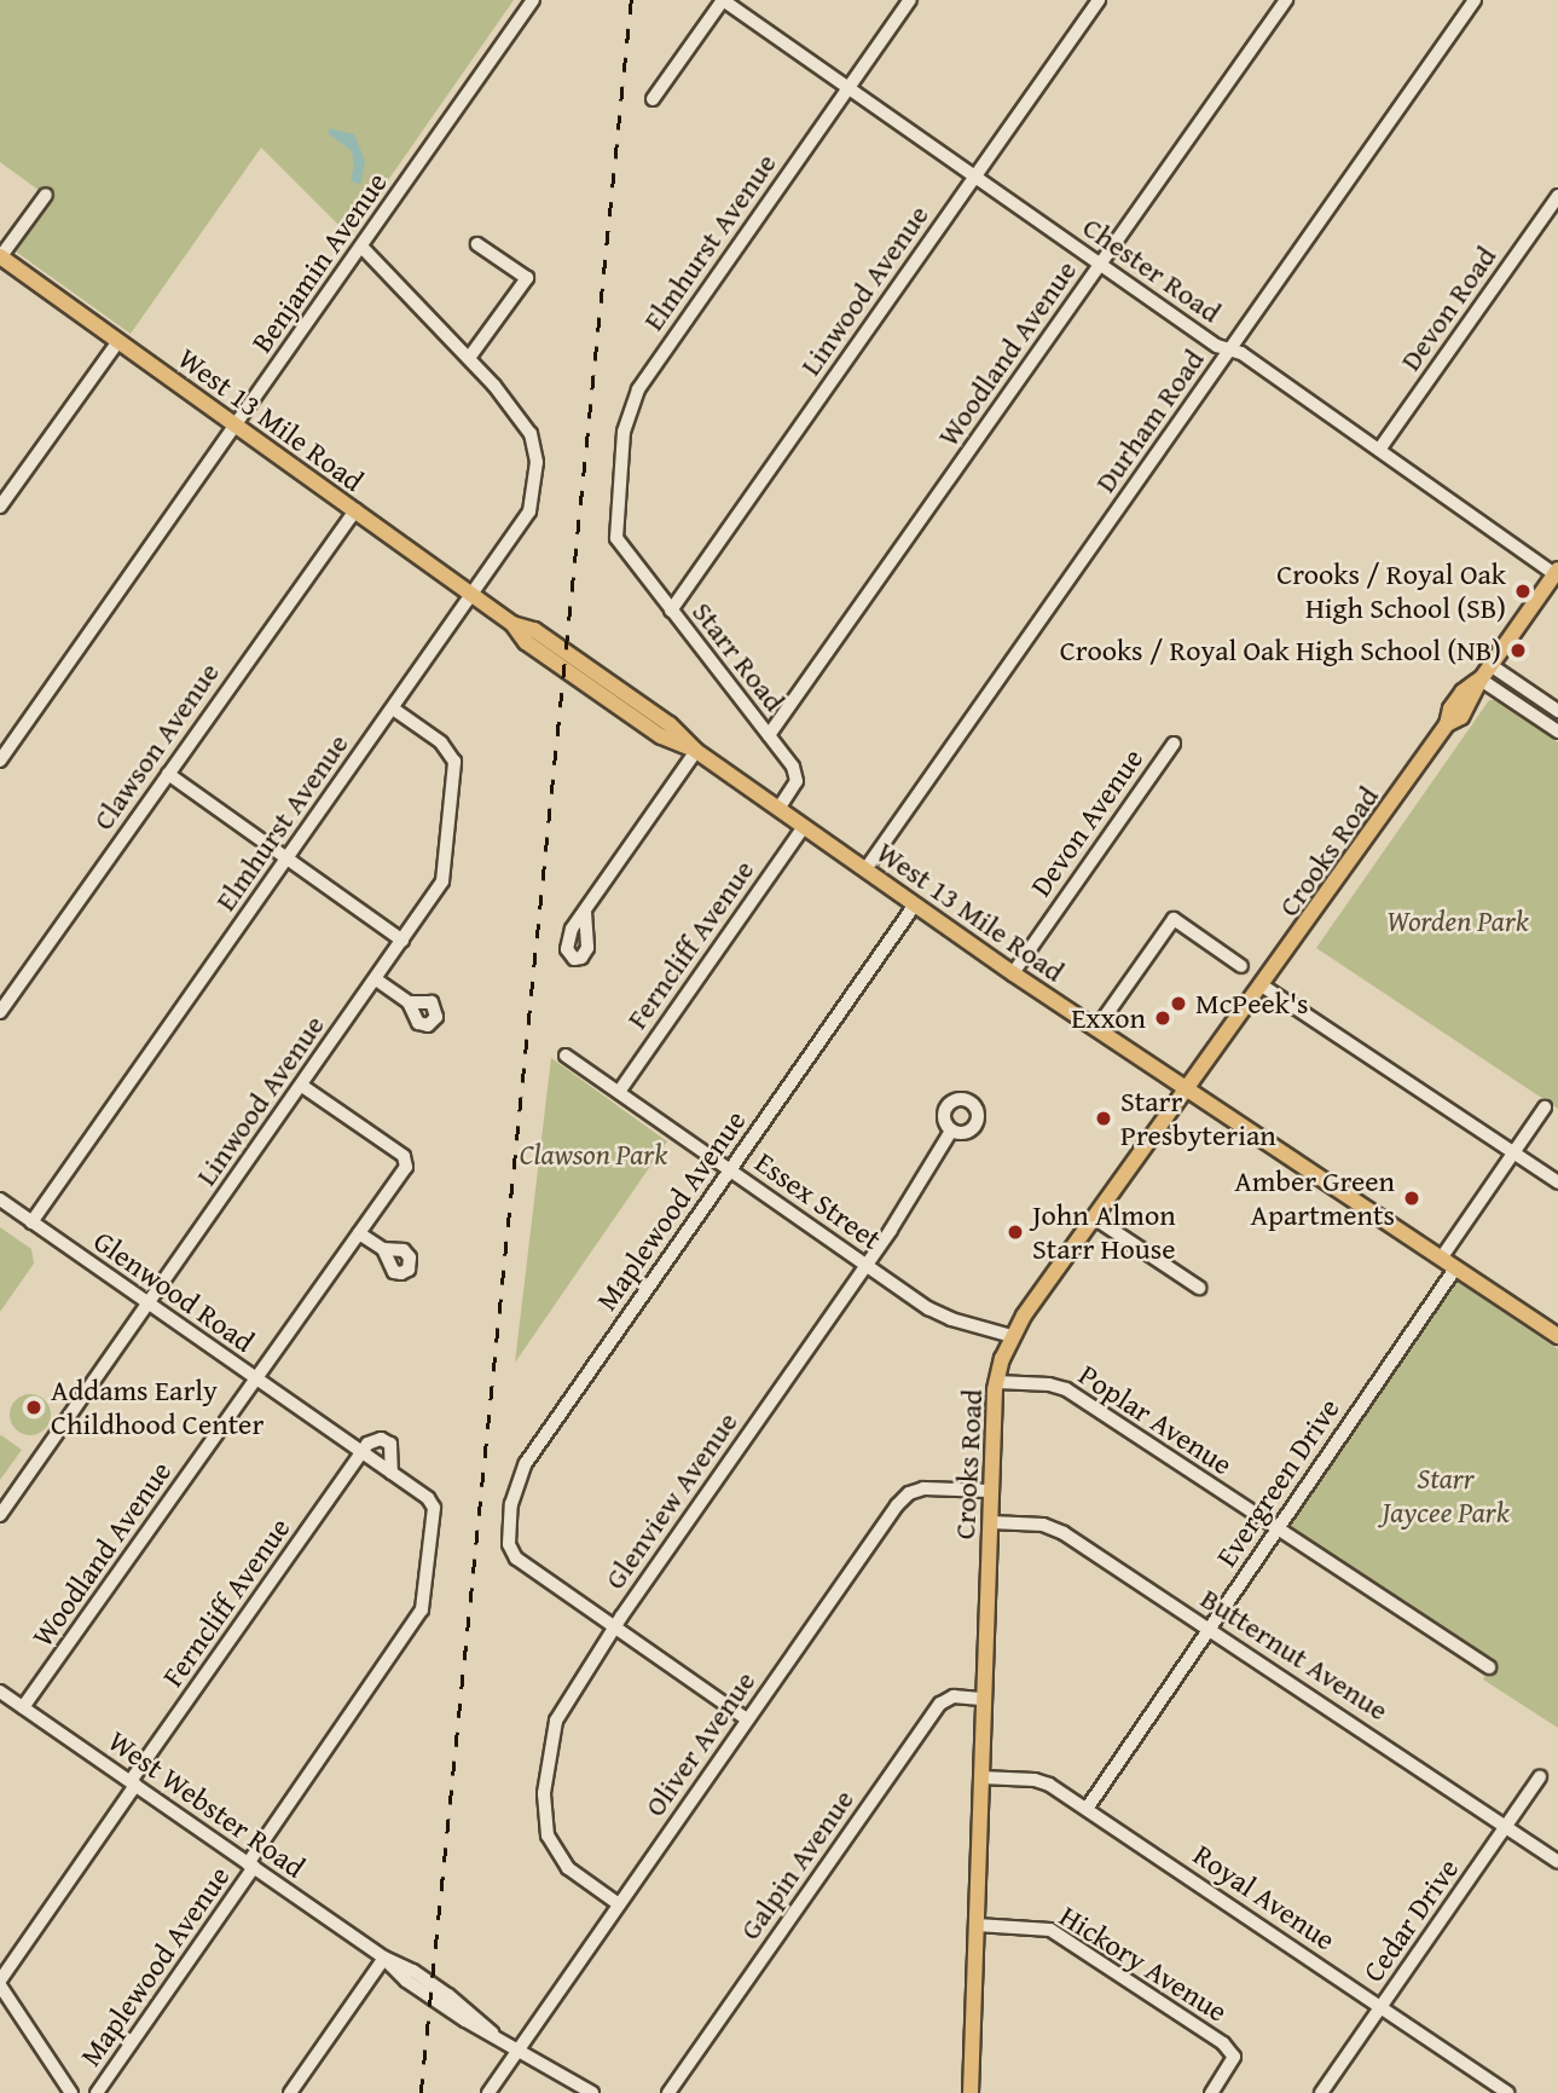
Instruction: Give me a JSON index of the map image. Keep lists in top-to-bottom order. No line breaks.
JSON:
{"streets":{"main road":["West 13 Mile Road","Crooks Road"],"street":["Elmhurst Avenue","Benjamin Avenue","Chester Road","Linwood Avenue","Devon Road","Woodland Avenue","Durham Road","Starr Road","Clawson Avenue","Devon Avenue","Ferncliff Avenue","Essex Street","Maplewood Avenue","Glenwood Road","Poplar Avenue","Evergreen Drive","Glenview Avenue","Butternut Avenue","Oliver Avenue","West Webster Road","Galpin Avenue","Royal Avenue","Cedar Drive","Hickory Avenue"]},"crossings":[["Elmhurst Avenue","Chester Road"],["Elmhurst Avenue","Linwood Avenue"],["Elmhurst Avenue","West 13 Mile Road"],["Elmhurst Avenue","Starr Road"],["Elmhurst Avenue","Glenwood Road"],["Benjamin Avenue","West 13 Mile Road"],["Chester Road","Linwood Avenue"],["Chester Road","Devon Road"],["Chester Road","Woodland Avenue"],["Chester Road","Durham Road"],["Chester Road","Crooks Road"],["Linwood Avenue","Woodland Avenue"],["Linwood Avenue","Starr Road"],["Linwood Avenue","Glenwood Road"],["Woodland Avenue","Starr Road"],["Woodland Avenue","Glenwood Road"],["Woodland Avenue","West Webster Road"],["West 13 Mile Road","Durham Road"],["West 13 Mile Road","Starr Road"],["West 13 Mile Road","Clawson Avenue"],["West 13 Mile Road","Devon Avenue"],["West 13 Mile Road","Crooks Road"],["West 13 Mile Road","Ferncliff Avenue"],["West 13 Mile Road","Maplewood Avenue"],["West 13 Mile Road","Evergreen Drive"],["Crooks Road","Essex Street"],["Crooks Road","Poplar Avenue"],["Crooks Road","Butternut Avenue"],["Crooks Road","Oliver Avenue"],["Crooks Road","Galpin Avenue"],["Crooks Road","Royal Avenue"],["Crooks Road","Hickory Avenue"],["Ferncliff Avenue","Essex Street"],["Ferncliff Avenue","Glenwood Road"],["Ferncliff Avenue","West Webster Road"],["Essex Street","Maplewood Avenue"],["Essex Street","Glenview Avenue"],["Maplewood Avenue","Glenwood Road"],["Maplewood Avenue","Glenview Avenue"],["Maplewood Avenue","West Webster Road"],["Poplar Avenue","Evergreen Drive"],["Evergreen Drive","Butternut Avenue"],["Evergreen Drive","Royal Avenue"],["Glenview Avenue","Oliver Avenue"],["Butternut Avenue","Cedar Drive"],["Oliver Avenue","West Webster Road"],["Royal Avenue","Cedar Drive"]],"parks":["Worden Park","Clawson Park","Starr Jaycee Park"],"places":["Crooks / Royal Oak High School (SB)","Crooks / Royal Oak High School (NB)","McPeek's","Exxon","Starr Presbyterian","Amber Green Apartments","John Almon Starr House","Addams Early Childhood Center"]}
